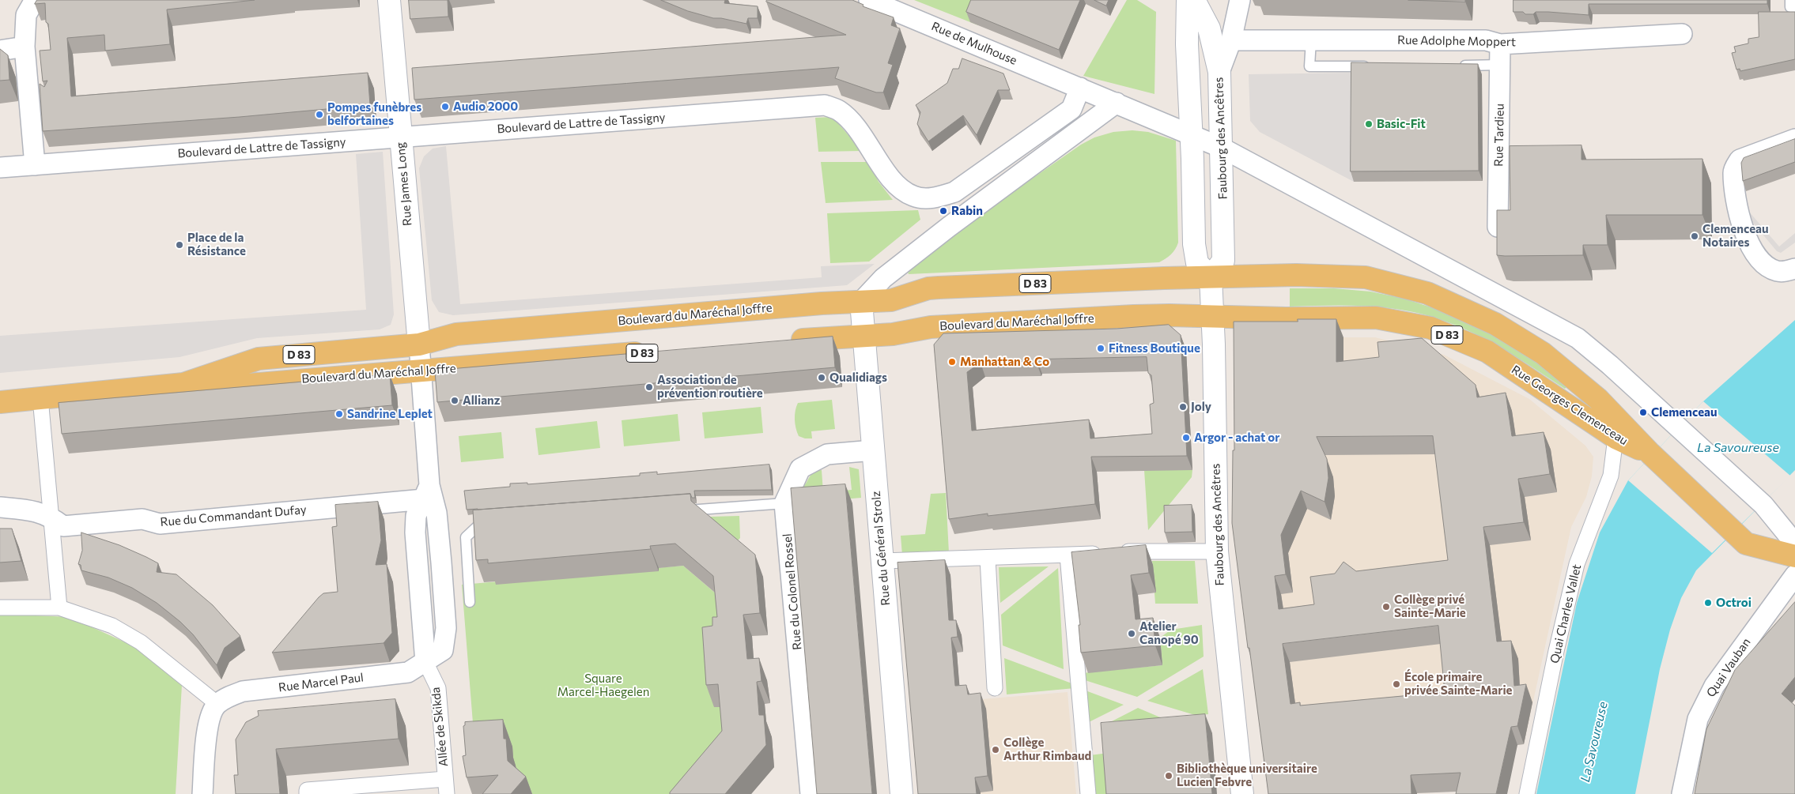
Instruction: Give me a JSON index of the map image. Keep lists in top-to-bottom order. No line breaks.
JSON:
{"streets":{"main road":["Faubourg des Ancêtres","Rue James Long","D 83","Boulevard du Maréchal Joffre","Rue Georges Clemenceau","Rue du Général Strolz"],"street":["Rue Adolphe Moppert","Rue de Mulhouse","Boulevard de Lattre de Tassigny","Rue Tardieu","Rue du Commandant Dufay","Rue du Colonel Rossel","Quai Charles Vallet","Quai Vauban","Rue Marcel Paul","Allée de Skikda"]},"crossings":[["Rue Adolphe Moppert","Rue Tardieu"],["Rue de Mulhouse","Boulevard de Lattre de Tassigny"],["Rue de Mulhouse","Faubourg des Ancêtres"],["Boulevard de Lattre de Tassigny","Rue James Long"],["Faubourg des Ancêtres","Boulevard du Maréchal Joffre"],["Faubourg des Ancêtres","Rue Georges Clemenceau"],["Rue James Long","Boulevard du Maréchal Joffre"],["Rue James Long","Rue Marcel Paul"],["D 83","Boulevard du Maréchal Joffre"],["D 83","Rue Georges Clemenceau"],["Boulevard du Maréchal Joffre","Rue Georges Clemenceau"],["Boulevard du Maréchal Joffre","Rue du Général Strolz"],["Boulevard du Maréchal Joffre","Rue Marcel Paul"],["Rue Georges Clemenceau","Quai Charles Vallet"],["Rue du Commandant Dufay","Rue Marcel Paul"],["Rue du Général Strolz","Rue du Colonel Rossel"],["Rue Marcel Paul","Allée de Skikda"]],"water":["La Savoureuse"],"parks":["Square Marcel-Haegelen"],"places":["Audio 2000","Pompes funèbres belfortaines","Basic-Fit","Rabin","Clemenceau Notaires","Place de la Résistance","Fitness Boutique","Manhattan & Co","Qualidiags","Association de prévention routière","Allianz","Joly","Clemenceau","Sandrine Leplet","Argor - achat or","Octroi","Collège privé Sainte-Marie","Atelier Canopé 90","École primaire privée Sainte-Marie","Collège Arthur Rimbaud","Bibliothèque universitaire Lucien Febvre"]}
